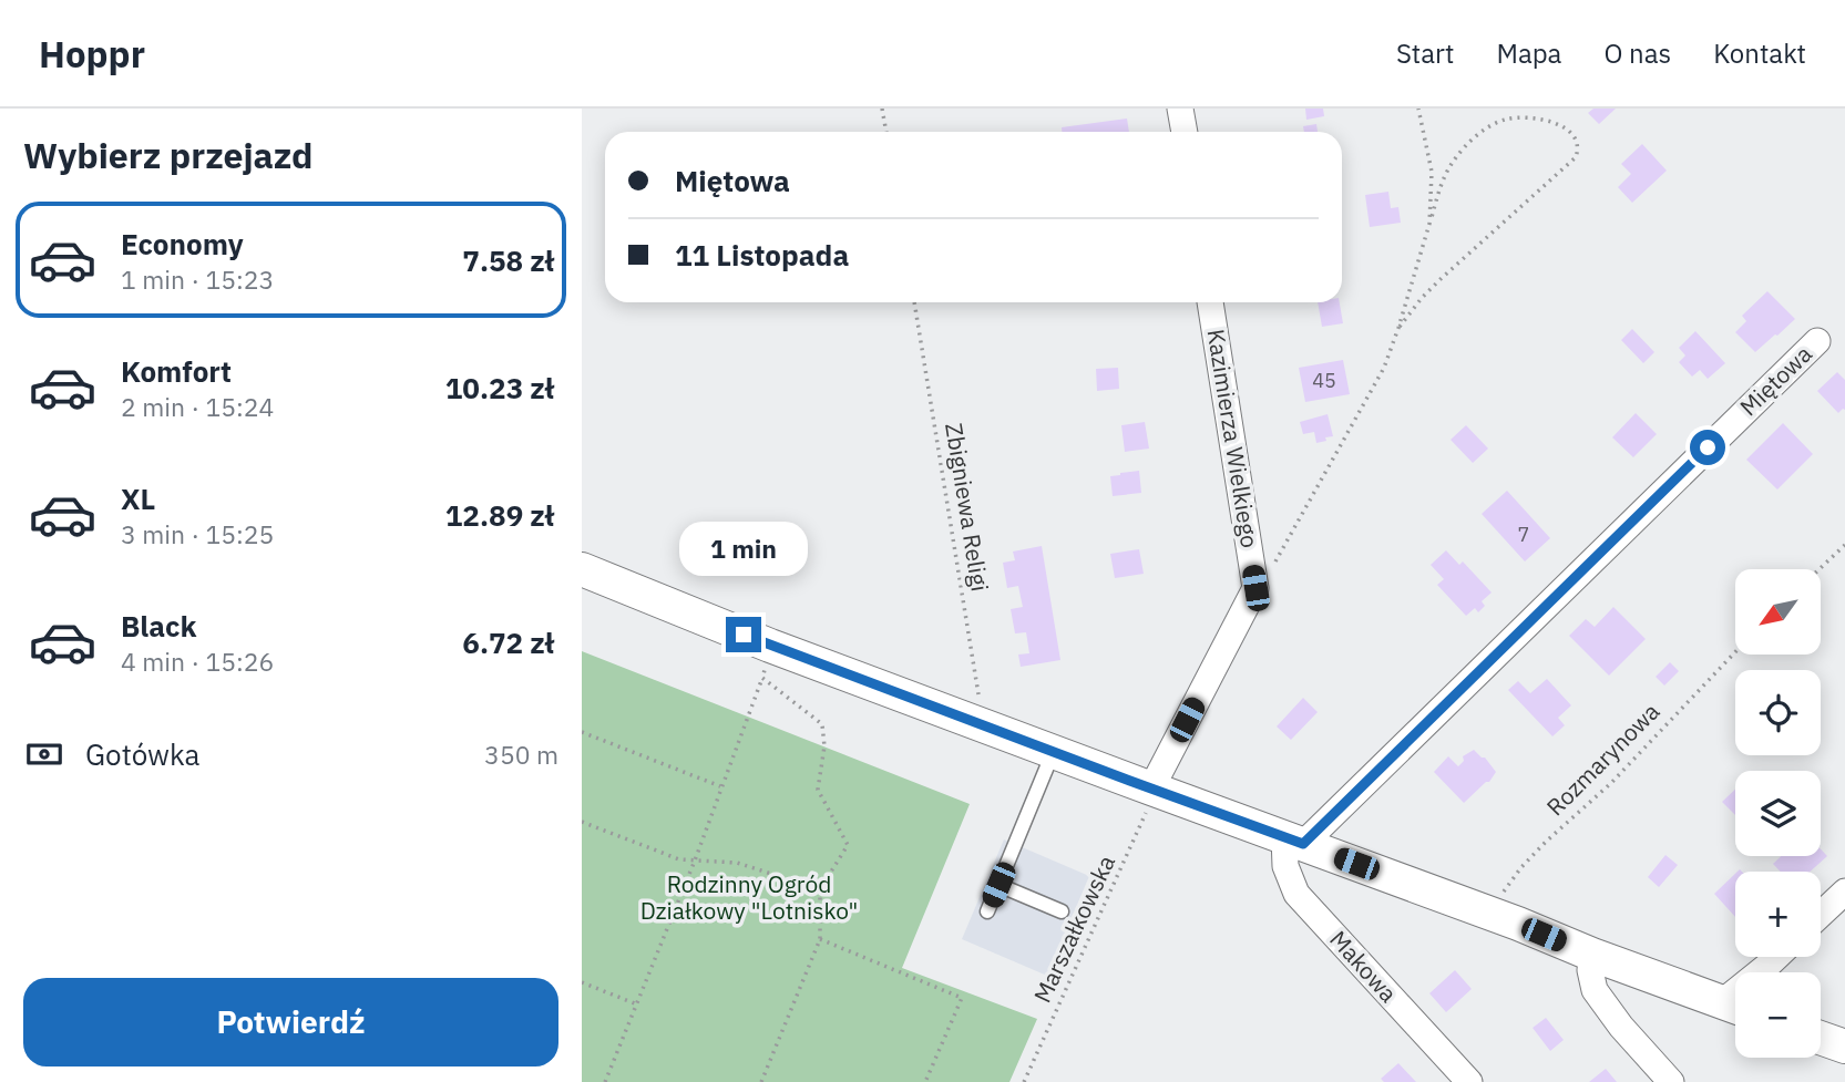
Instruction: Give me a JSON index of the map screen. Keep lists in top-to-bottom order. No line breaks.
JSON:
{"streets":{"street":["Miętowa","Kazimierza Wielkiego","Makowa"],"path":["Zbigniewa Religi","Rozmarynowa","Marszałkowska"]},"crossings":[["Miętowa","Makowa"]],"parks":["Rodzinny Ogród Działkowy \"Lotnisko\""],"house_numbers":["45","7"],"north":"bottom left","page":{"header":"Hoppr","nav":["Start","Mapa","O nas","Kontakt"],"heading":"Wybierz przejazd","banner":["Miętowa","11 Listopada"],"list":[{"name":"Economy","note":"1 min · 15:23","value":"7.58 zł"},{"name":"Komfort","note":"2 min · 15:24","value":"10.23 zł"},{"name":"XL","note":"3 min · 15:25","value":"12.89 zł"},{"name":"Black","note":"4 min · 15:26","value":"6.72 zł"}],"bubble":"1 min","map_buttons":["+","−"],"pay":["Gotówka","350 m"],"buttons":"Potwierdź"}}
